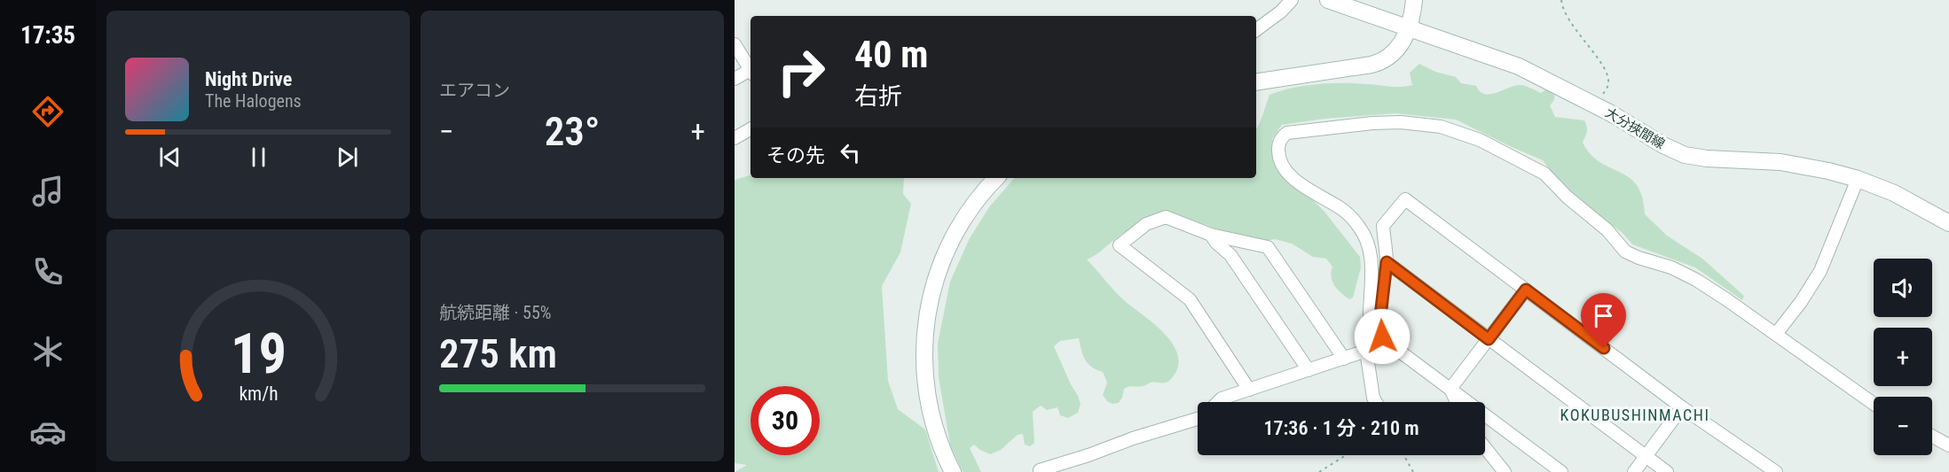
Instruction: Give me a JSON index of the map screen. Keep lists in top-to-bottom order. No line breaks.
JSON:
{"streets":{"main road":["大分挾間線"]},"districts":["KOKUBUSHINMACHI"],"page":{"tabs":"17:35","tile":["エアコン",["航続距離 · 55%","275 km"]],"turn":["40 m","右折"],"song":["Night Drive","The Halogens"],"heat":["−","23°","+"],"then":"その先","map_buttons":["+","−"],"limit":"30","trip":"17:36 · 1 分 · 210 m","gauge":["19","km/h"]}}
